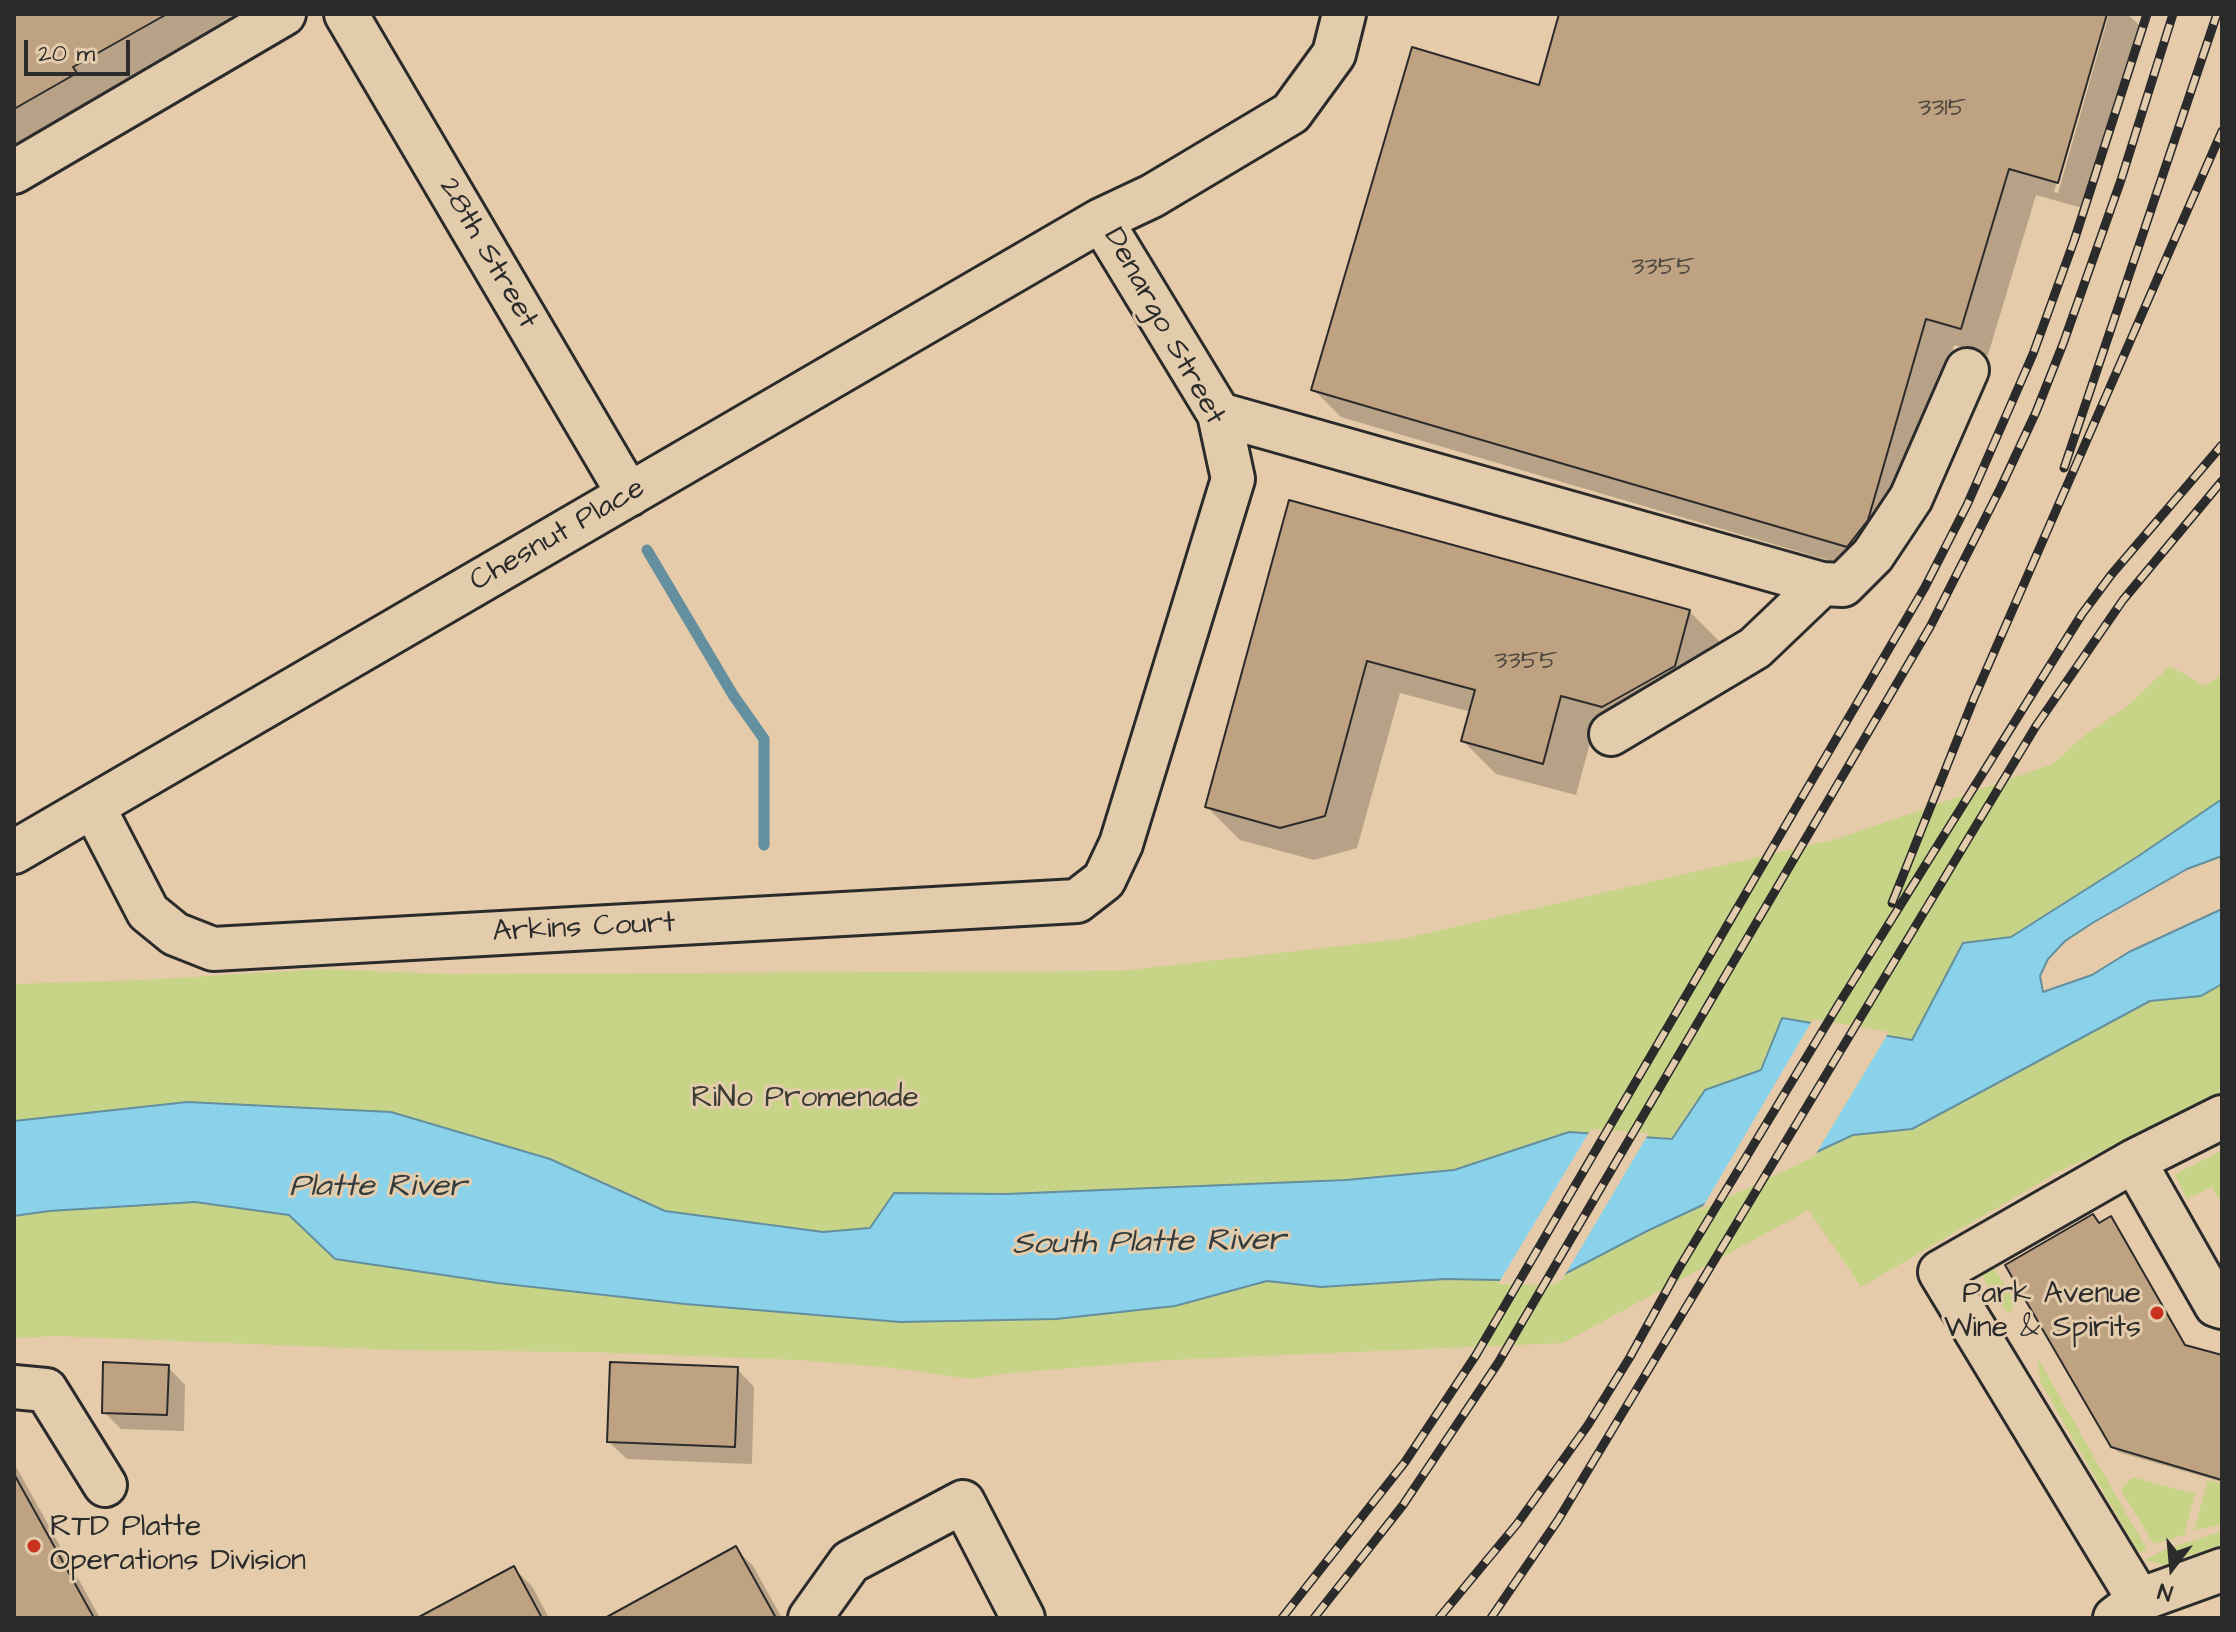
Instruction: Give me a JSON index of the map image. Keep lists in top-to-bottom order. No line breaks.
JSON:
{"streets":{"street":["28th Street","Denargo Street","Chesnut Place","Arkins Court"]},"crossings":[["28th Street","Chesnut Place"],["Denargo Street","Chesnut Place"],["Denargo Street","Arkins Court"],["Chesnut Place","Arkins Court"]],"water":["Platte River","South Platte River"],"parks":["RiNo Promenade"],"places":["Park Avenue Wine & Spirits","RTD Platte Operations Division"],"house_numbers":["3315","3355","3355"],"scale_bar":"20 m","north":"bottom"}
